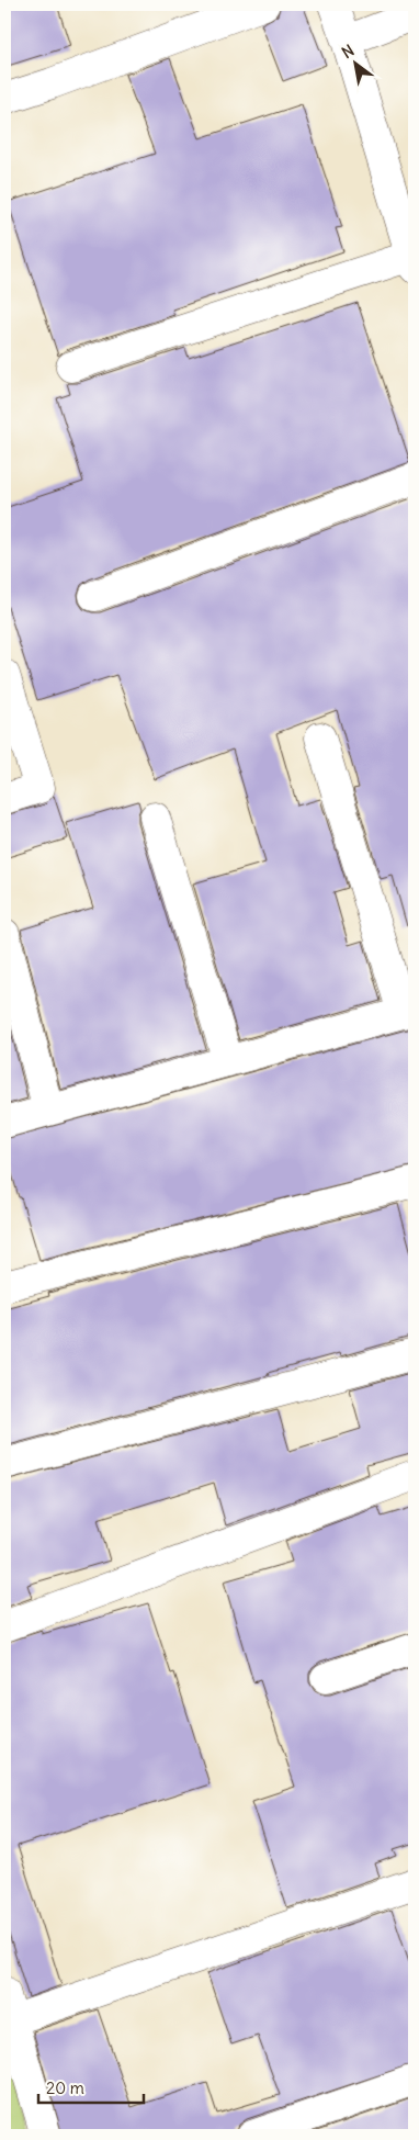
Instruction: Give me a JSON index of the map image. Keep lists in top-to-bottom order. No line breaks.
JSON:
{"scale_bar":"20 m","north":"top left"}
